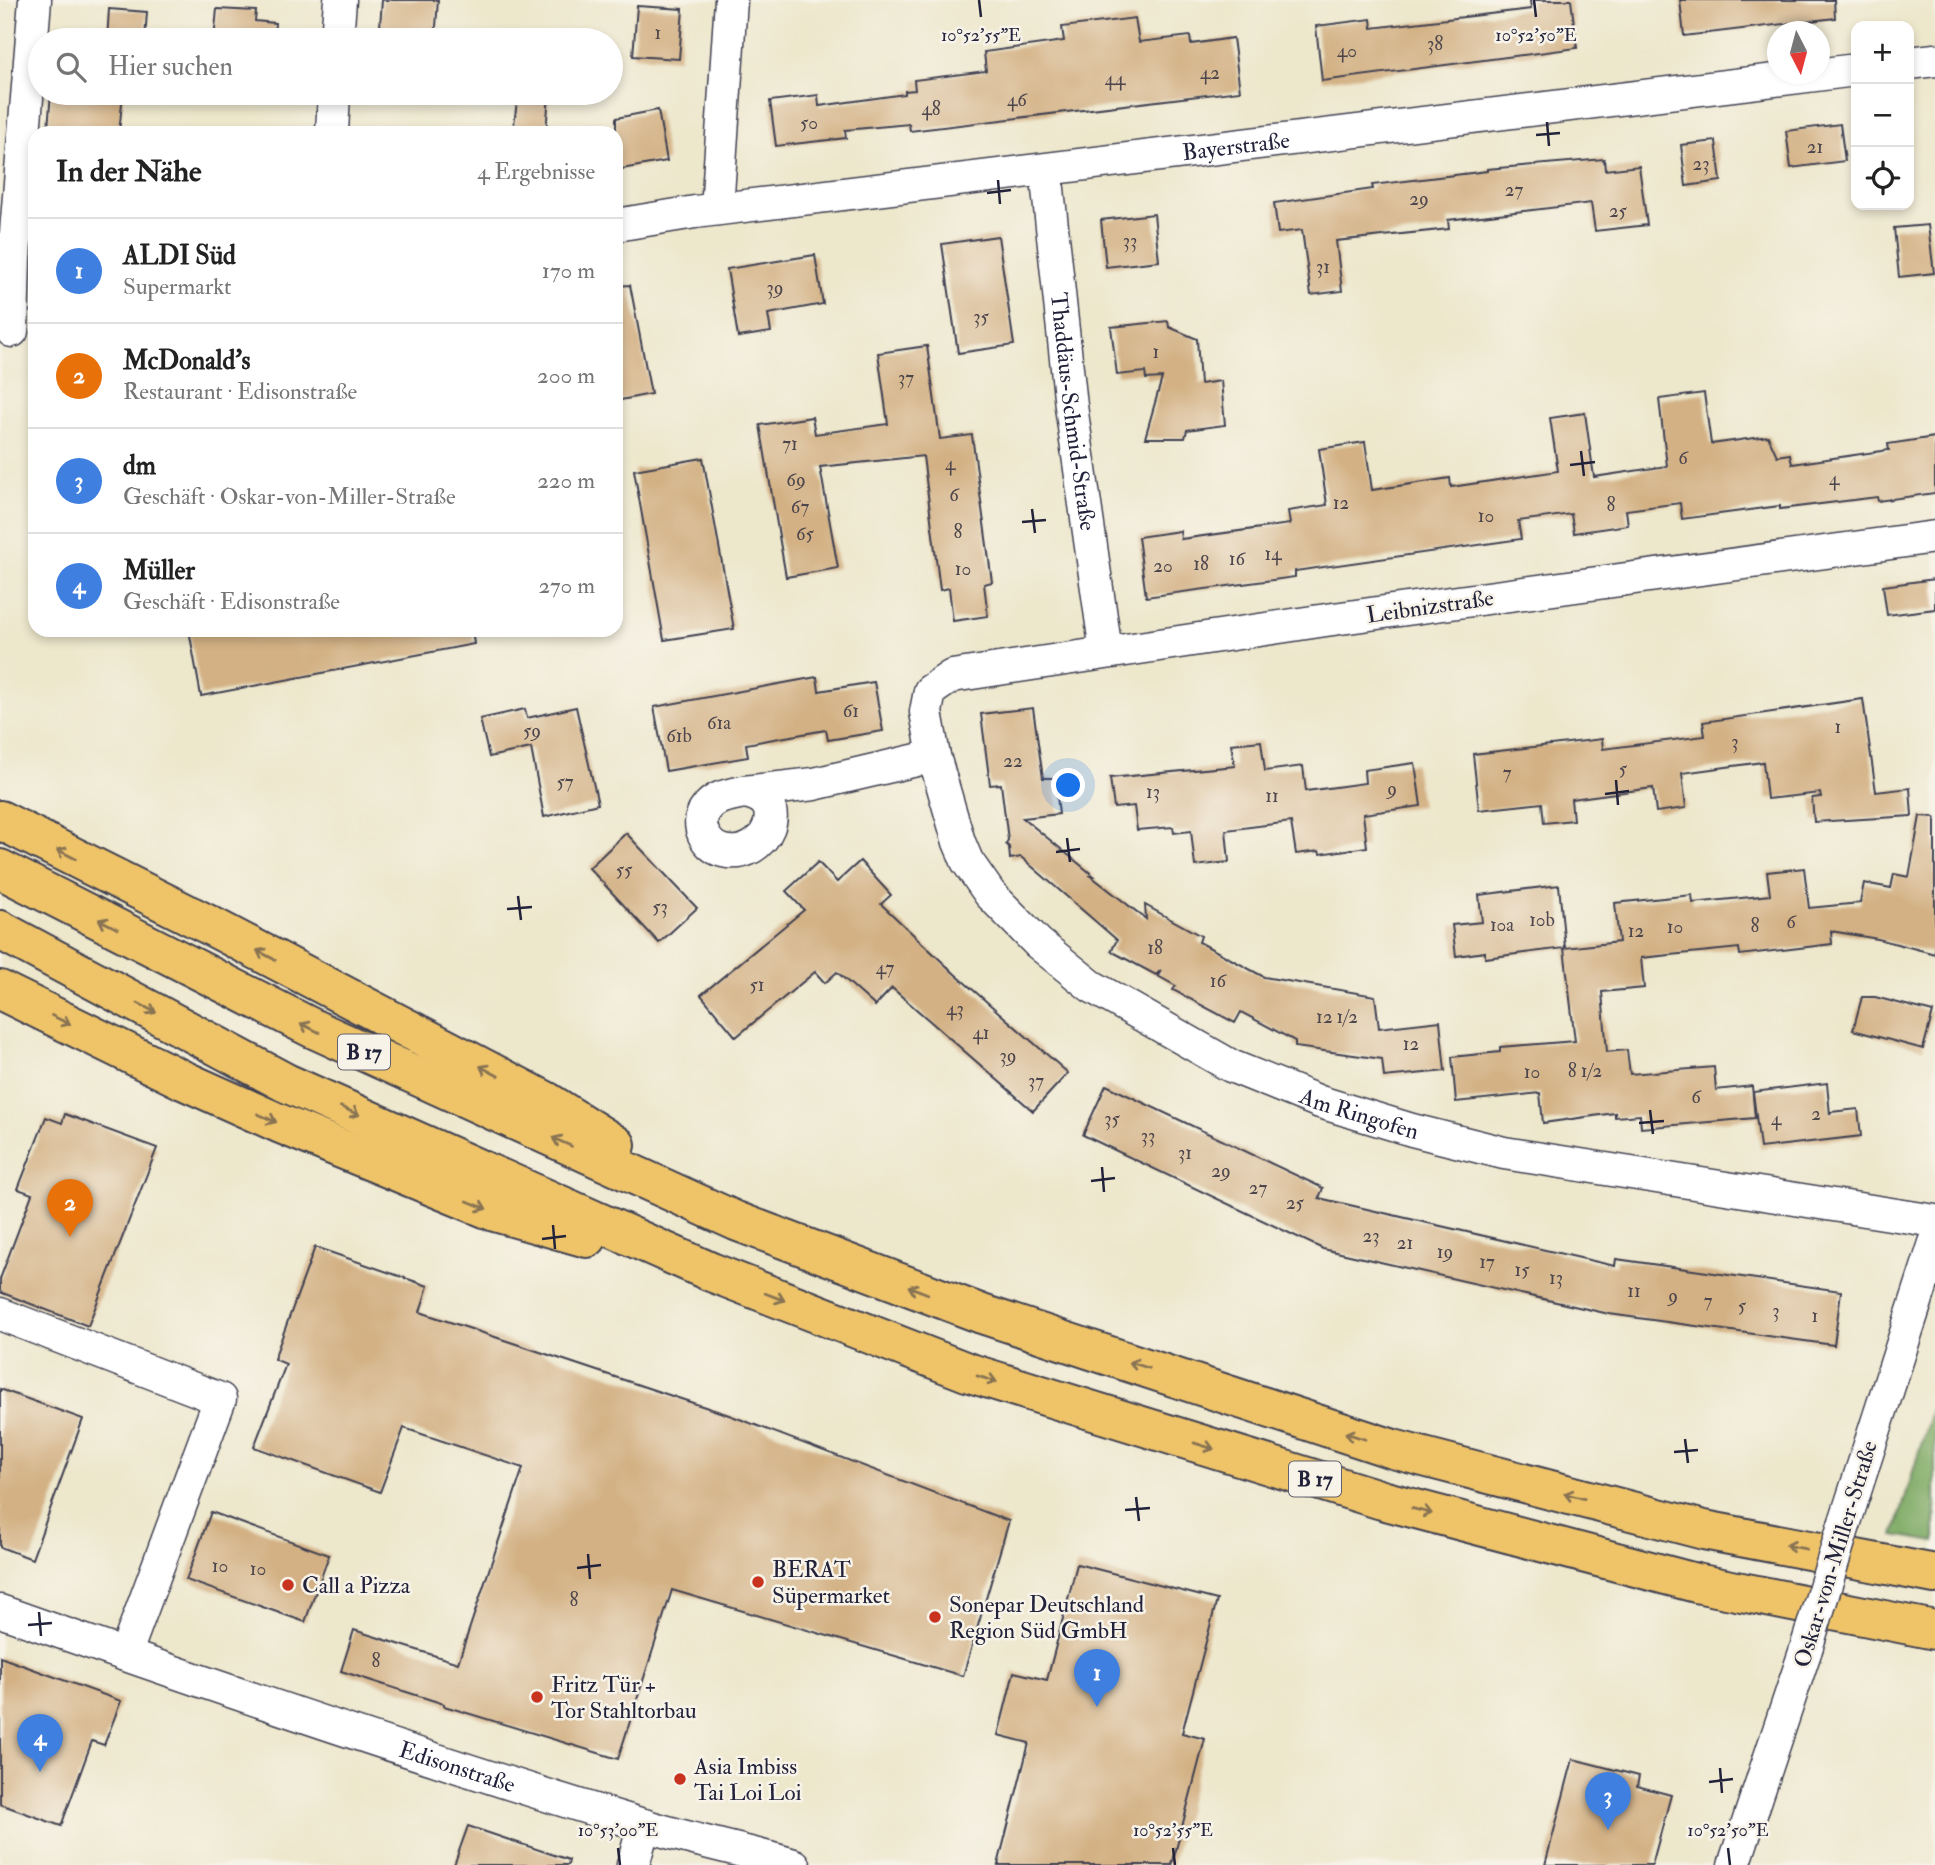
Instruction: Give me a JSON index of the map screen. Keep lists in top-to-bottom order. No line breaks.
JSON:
{"streets":{"highway":["B 17"],"street":["Bayerstraße","Thaddäus-Schmid-Straße","Leibnizstraße","Am Ringofen","Oskar-von-Miller-Straße","Edisonstraße"]},"crossings":[["Bayerstraße","Thaddäus-Schmid-Straße"],["Thaddäus-Schmid-Straße","Leibnizstraße"],["Leibnizstraße","Am Ringofen"]],"places":["BERAT Süpermarket","Call a Pizza","Sonepar Deutschland Region Süd GmbH","Fritz Tür + Tor Stahltorbau","Asia Imbiss Tai Loi Loi"],"house_numbers":["1","38","40","42","44","46","48","50","21","23","27","29","25","33","31","39","35","1","37","71","6","4","4","69","6","12","8","67","10","8","65","14","16","18","20","10","61","61a","1","59","61b","3","22","5","7","57","9","13","11","55","53","10b","6","10a","8","10","12","18","47","16","51","43","12 1/2","41","12","39","8 1/2","10","37","6","2","35","4","33","31","29","27","25","23","21","19","17","15","13","11","9","7","5","3","1","10","10","8","8"],"north":"bottom","page":{"map_buttons":["+","−"],"search":"Hier suchen","heading":["In der Nähe","4 Ergebnisse"],"list":[{"mark":"1","name":"ALDI Süd","note":"Supermarkt","value":"170 m"},{"mark":"2","name":"McDonald's","note":"Restaurant · Edisonstraße","value":"200 m"},{"mark":"3","name":"dm","note":"Geschäft · Oskar-von-Miller-Straße","value":"220 m"},{"mark":"4","name":"Müller","note":"Geschäft · Edisonstraße","value":"270 m"}],"pins":["2","1","4","3"]},"coordinates":["10°52'55\"E","10°52'50\"E","10°53'00\"E"]}
